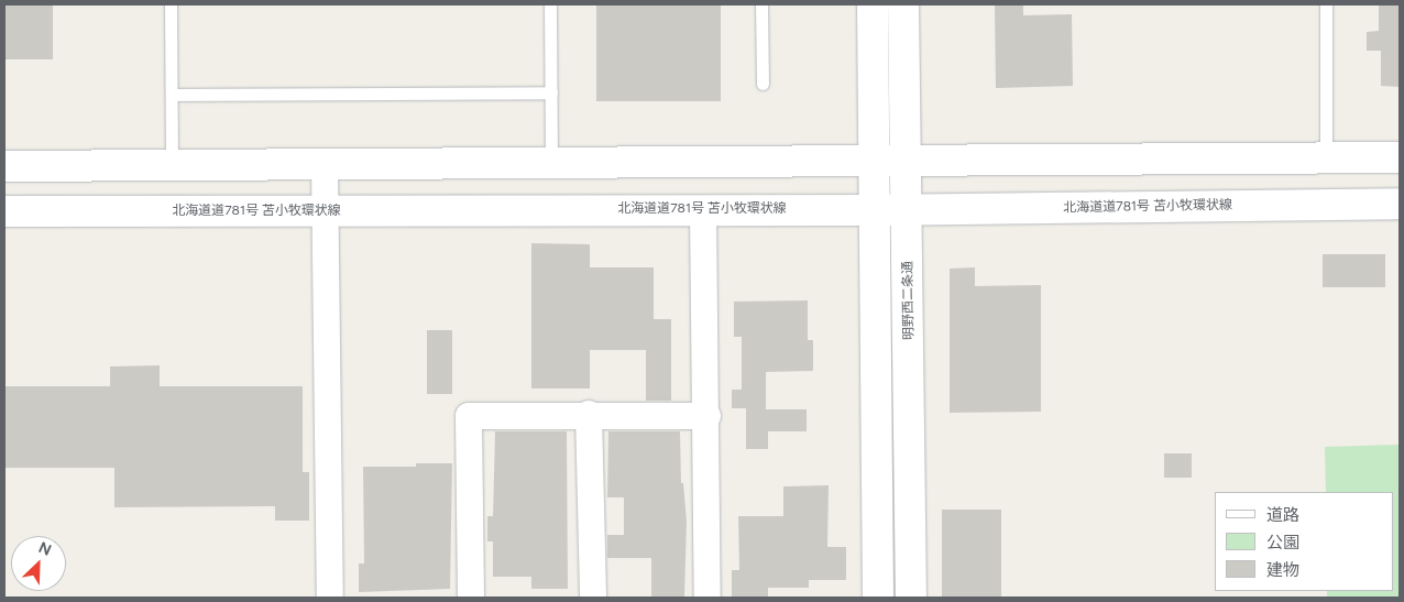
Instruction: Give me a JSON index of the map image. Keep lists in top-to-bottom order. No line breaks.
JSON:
{"streets":{"main road":["北海道道781号 苫小牧環状線","明野西二条通"]},"crossings":[["北海道道781号 苫小牧環状線","明野西二条通"]],"legend":["道路","公園","建物"],"north":"top right"}
